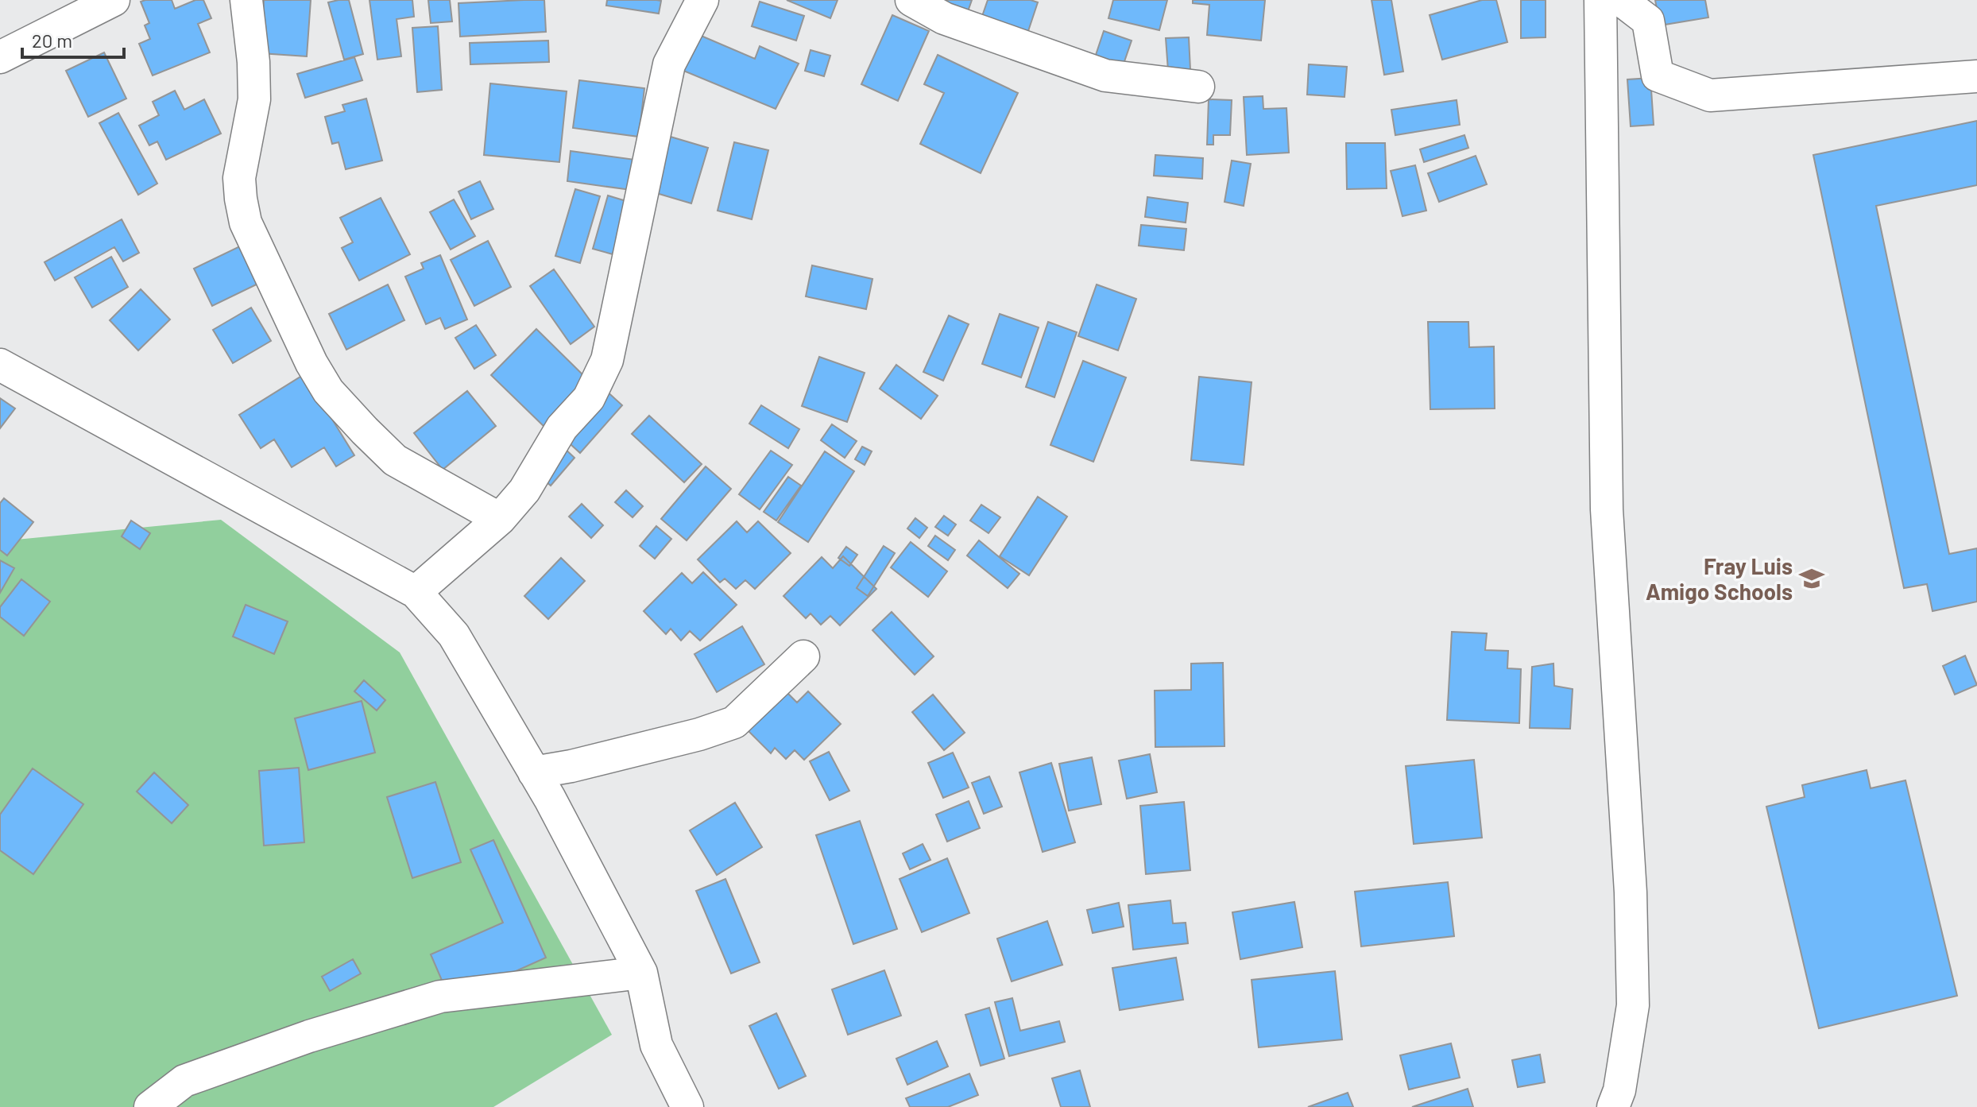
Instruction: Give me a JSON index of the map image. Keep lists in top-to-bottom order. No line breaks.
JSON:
{"places":{"school or university":["Fray Luis Amigo Schools"]},"scale_bar":"20 m"}
